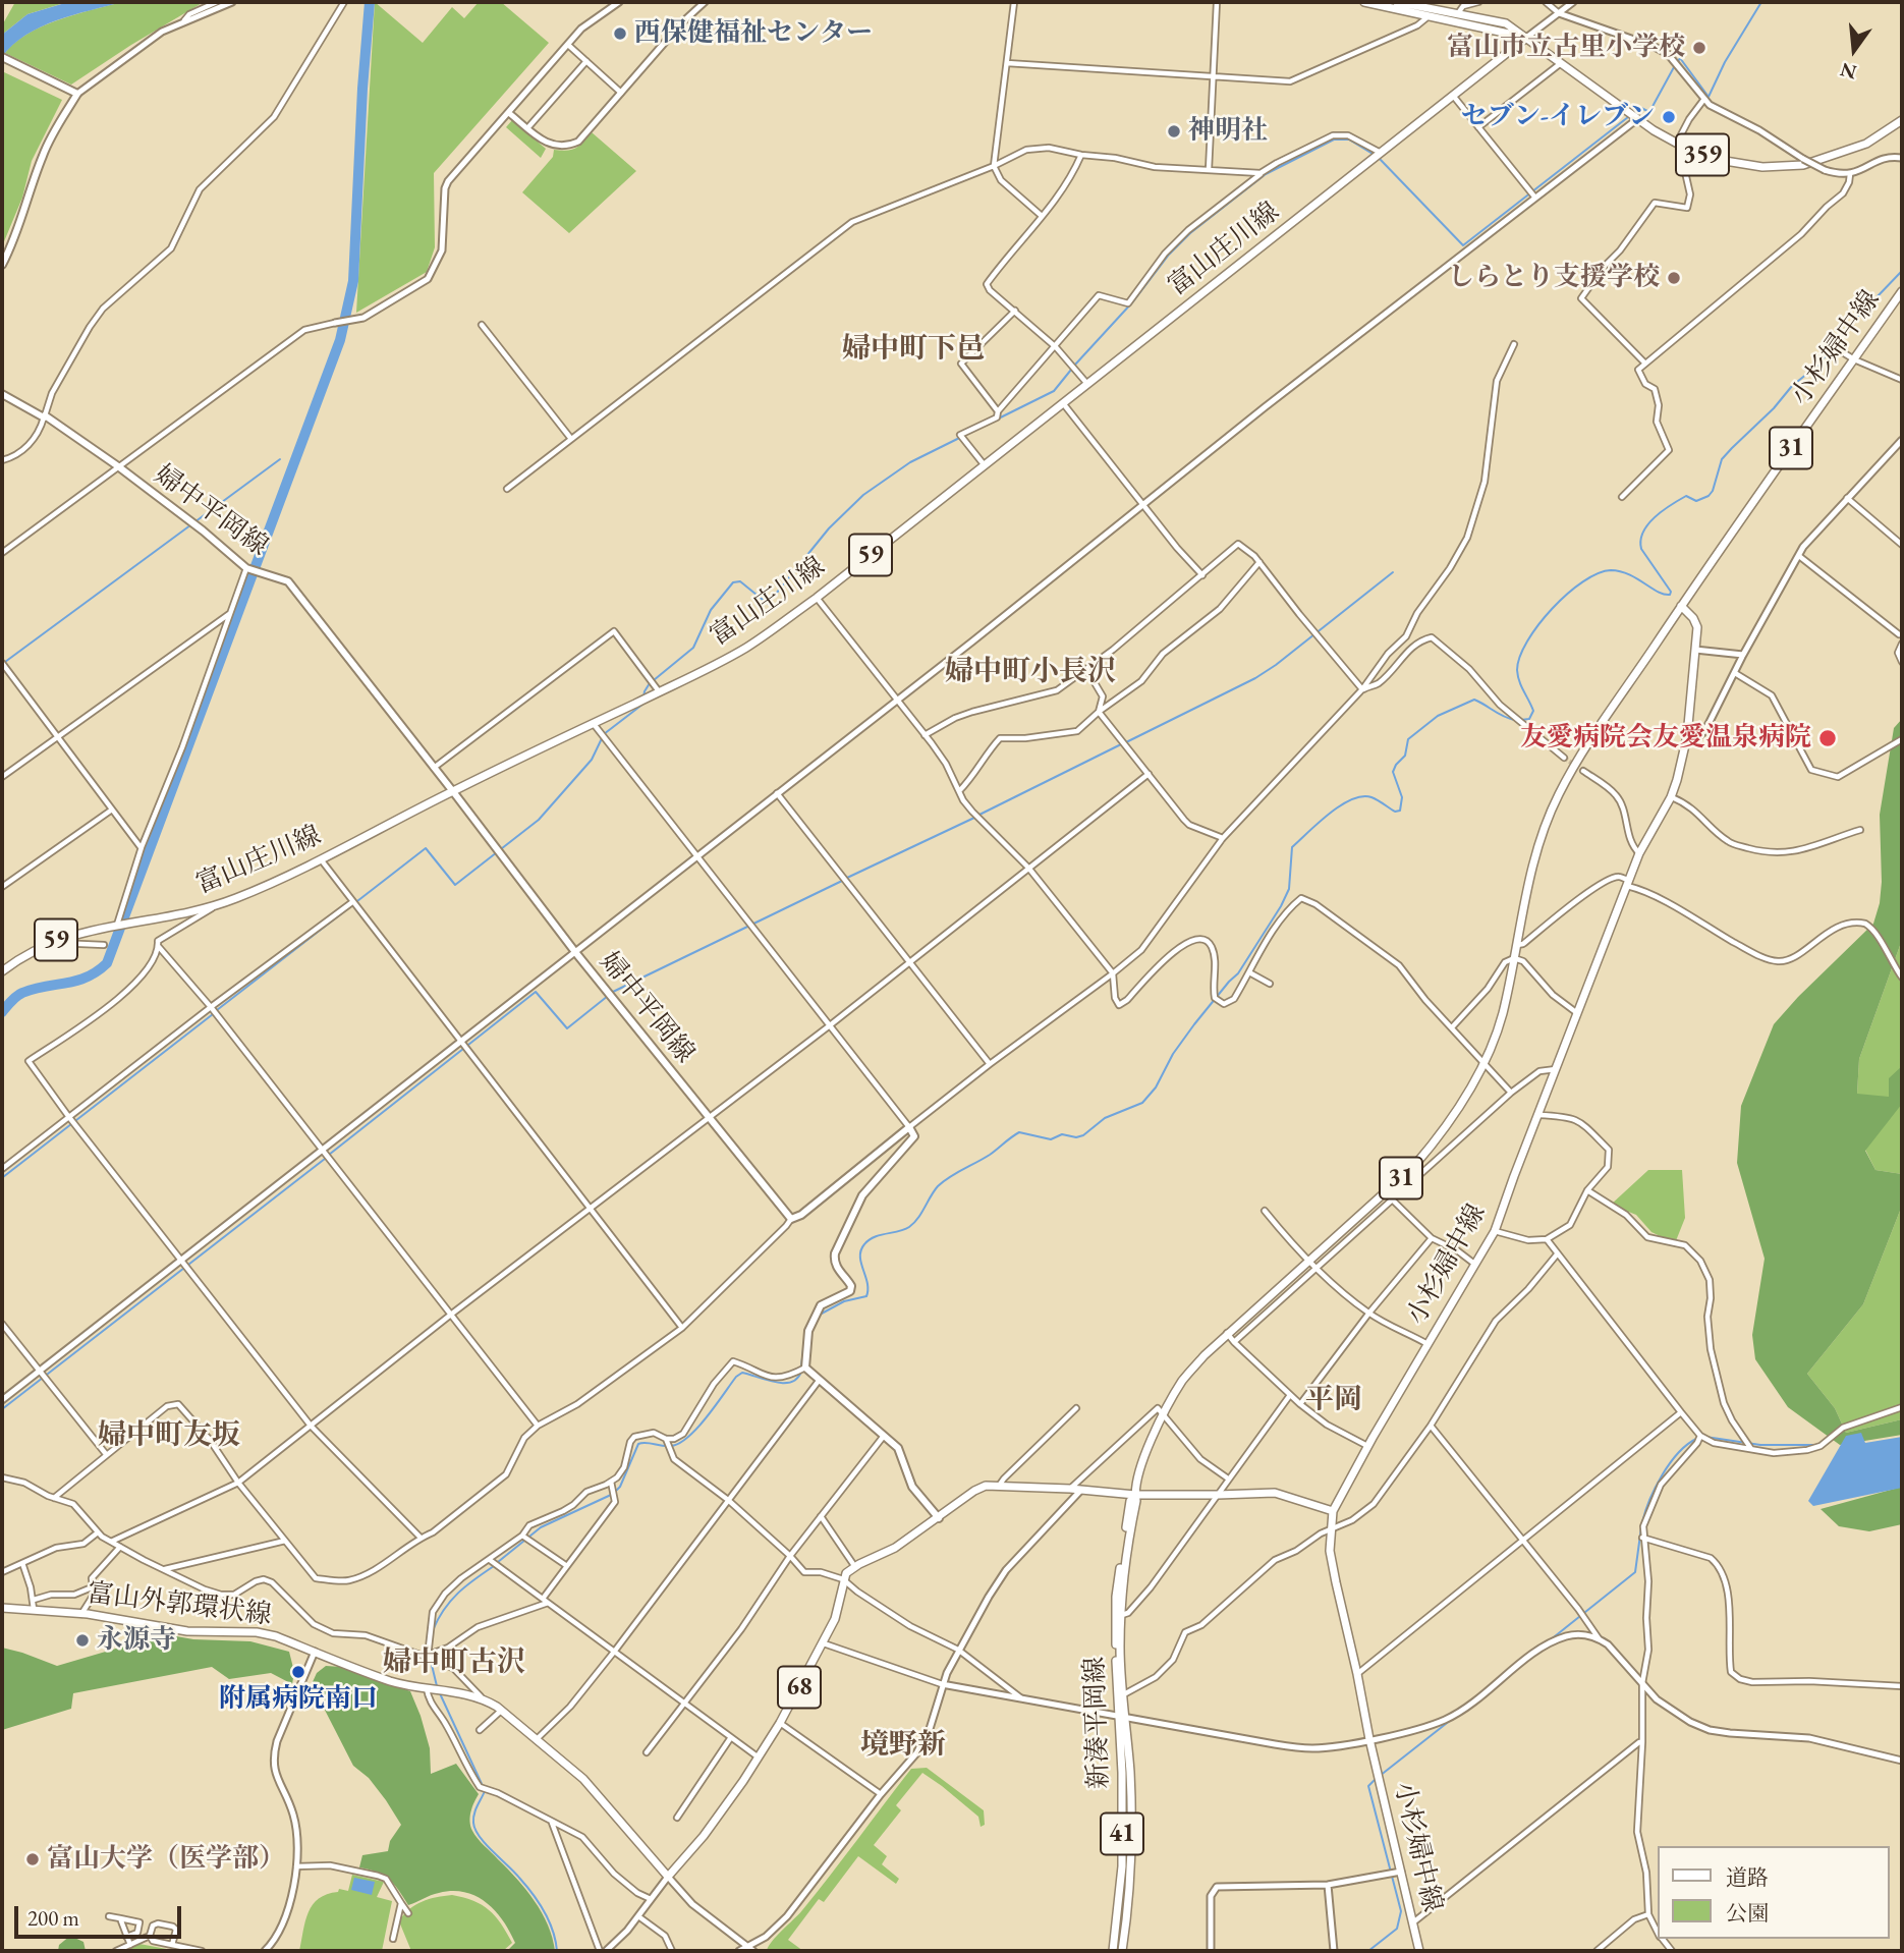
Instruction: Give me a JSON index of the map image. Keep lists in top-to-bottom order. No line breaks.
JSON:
{"streets":{"main road":["359","富山庄川線","小杉婦中線","31","婦中平岡線","59","富山外郭環状線","68","新湊平岡線","41"]},"crossings":[["359","富山庄川線"],["富山庄川線","婦中平岡線"],["小杉婦中線","新湊平岡線"],["富山外郭環状線","68"]],"districts":["婦中町下邑","婦中町小長沢","平岡","婦中町友坂","婦中町古沢","境野新"],"places":["西保健福祉センター","富山市立古里小学校","セブン-イレブン","神明社","しらとり支援学校","友愛病院会友愛温泉病院","永源寺","附属病院南口","富山大学（医学部）"],"legend":["道路","公園"],"scale_bar":"200 m","north":"bottom"}
